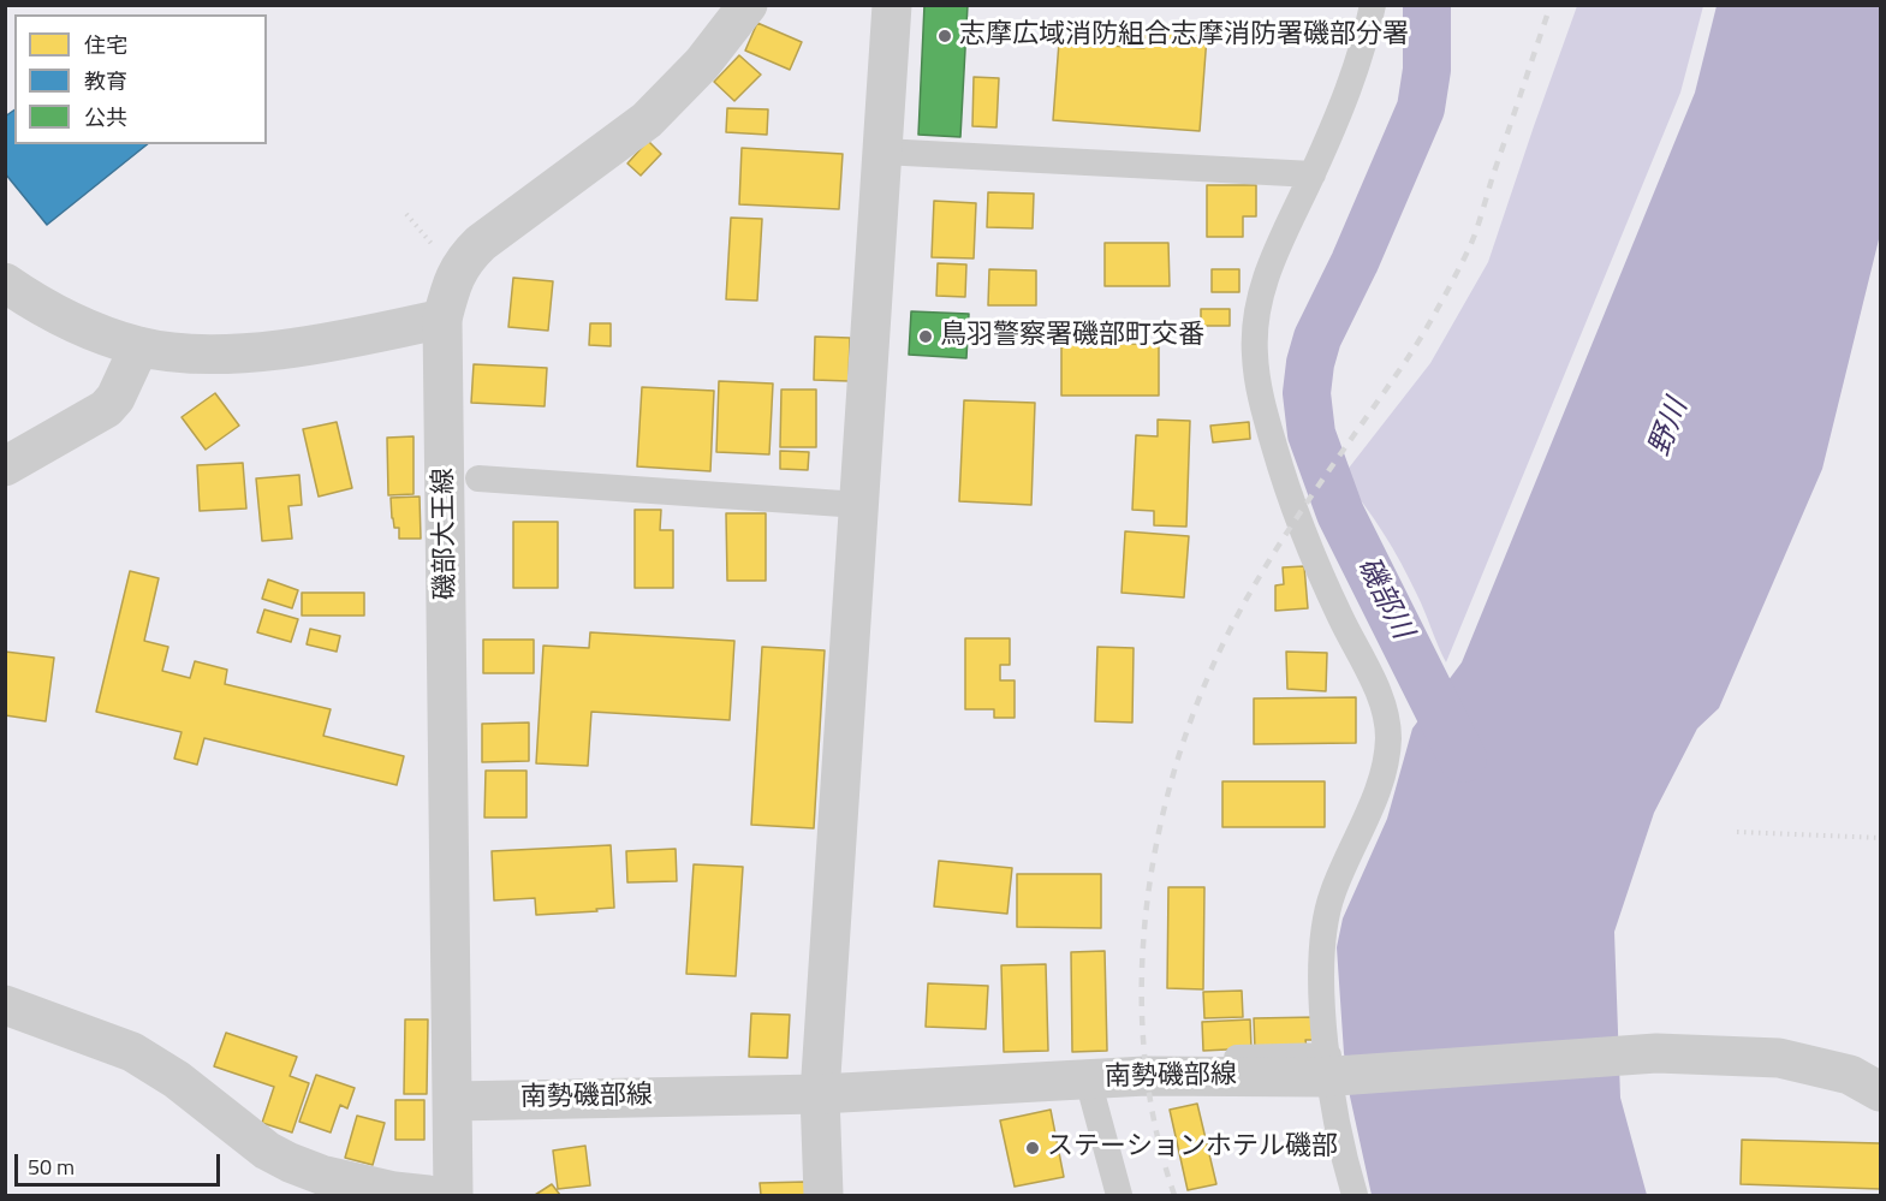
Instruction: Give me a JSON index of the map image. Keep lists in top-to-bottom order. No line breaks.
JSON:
{"streets":{"main road":["磯部大王線","南勢磯部線"]},"crossings":[["磯部大王線","南勢磯部線"]],"water":["野川","磯部川"],"places":["志摩広域消防組合志摩消防署磯部分署","鳥羽警察署磯部町交番","ステーションホテル磯部"],"legend":["住宅","教育","公共"],"scale_bar":"50 m"}
